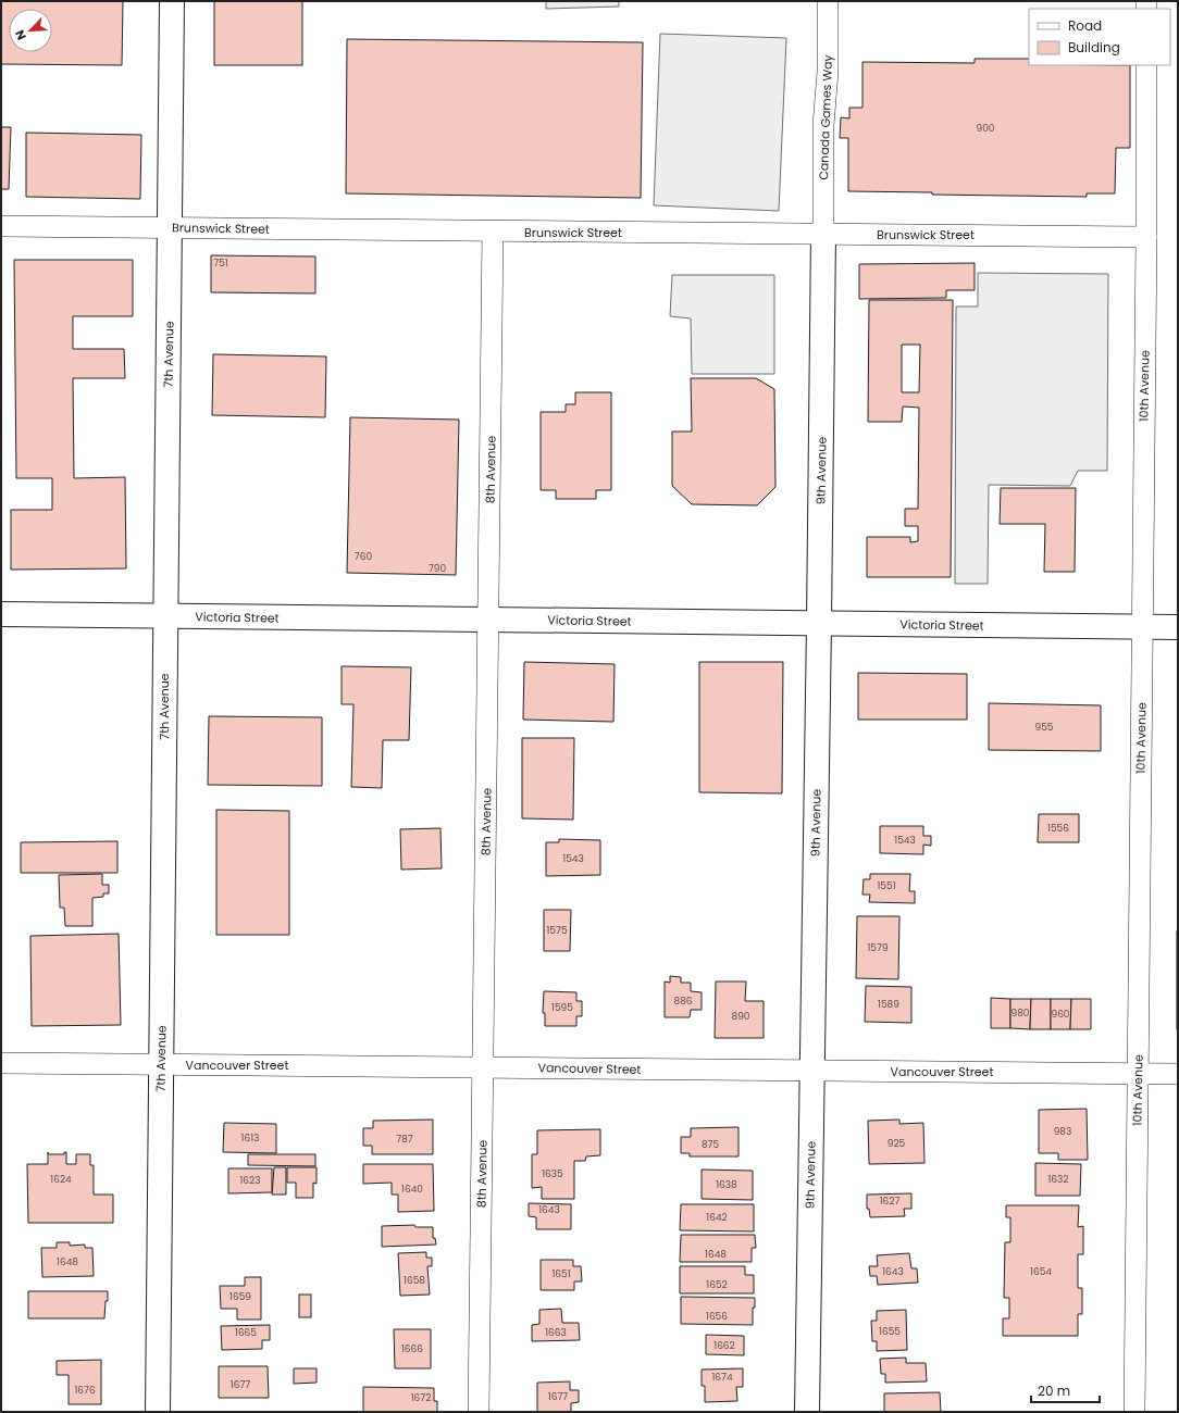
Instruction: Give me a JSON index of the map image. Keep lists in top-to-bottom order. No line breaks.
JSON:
{"streets":{"main road":["7th Avenue","9th Avenue","Victoria Street"],"street":["Canada Games Way","Brunswick Street","10th Avenue","8th Avenue","Vancouver Street"]},"crossings":[["Canada Games Way","Brunswick Street"],["Canada Games Way","9th Avenue"],["Brunswick Street","7th Avenue"],["Brunswick Street","10th Avenue"],["Brunswick Street","8th Avenue"],["Brunswick Street","9th Avenue"],["7th Avenue","Victoria Street"],["7th Avenue","Vancouver Street"],["10th Avenue","Victoria Street"],["10th Avenue","Vancouver Street"],["8th Avenue","Victoria Street"],["8th Avenue","Vancouver Street"],["9th Avenue","Victoria Street"],["9th Avenue","Vancouver Street"]],"house_numbers":["900","751","760","790","955","1556","1543","1543","1551","1575","1579","886","1589","1595","980","960","890","983","1613","787","925","875","1635","1624","1632","1623","1638","1640","1627","1643","1642","1648","1648","1643","1654","1651","1658","1652","1659","1656","1655","1665","1663","1662","1666","1674","1677","1676","1677","1672"],"legend":["Road","Building"],"scale_bar":"20 m","north":"bottom left"}
